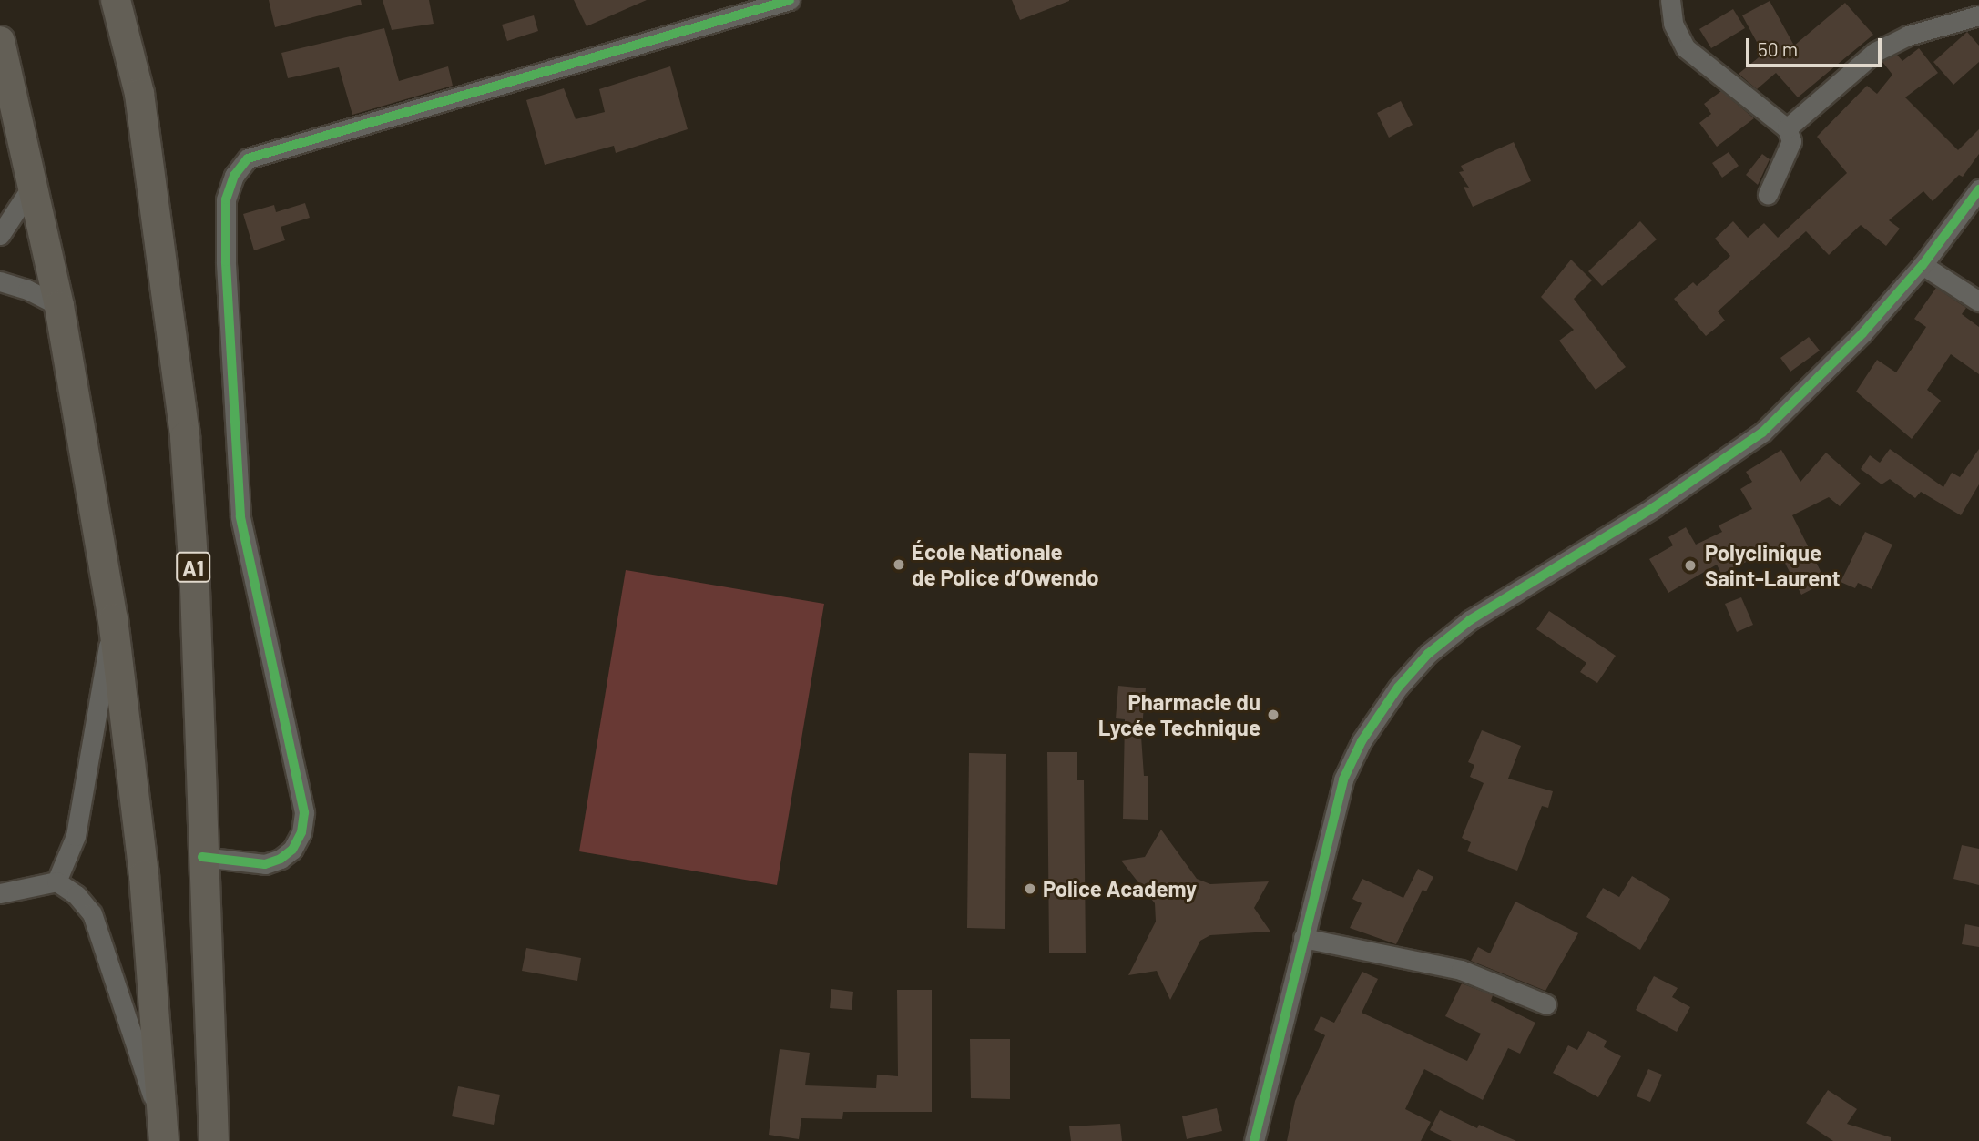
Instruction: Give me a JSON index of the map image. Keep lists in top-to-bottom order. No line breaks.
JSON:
{"streets":{"highway":["A1"]},"places":["École Nationale de Police d’Owendo","Polyclinique Saint-Laurent","Pharmacie du Lycée Technique","Police Academy"],"scale_bar":"50 m"}
